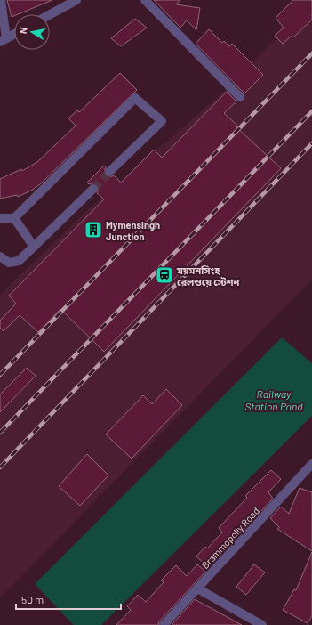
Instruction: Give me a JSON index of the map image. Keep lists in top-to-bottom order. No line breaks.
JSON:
{"streets":{"street":["Brammopolly Road"]},"water":["Railway Station Pond"],"places":{"building":["Mymensingh Junction"],"station":["ময়মনসিংহ রেলওয়ে স্টেশন"]},"scale_bar":"50 m","north":"left"}
